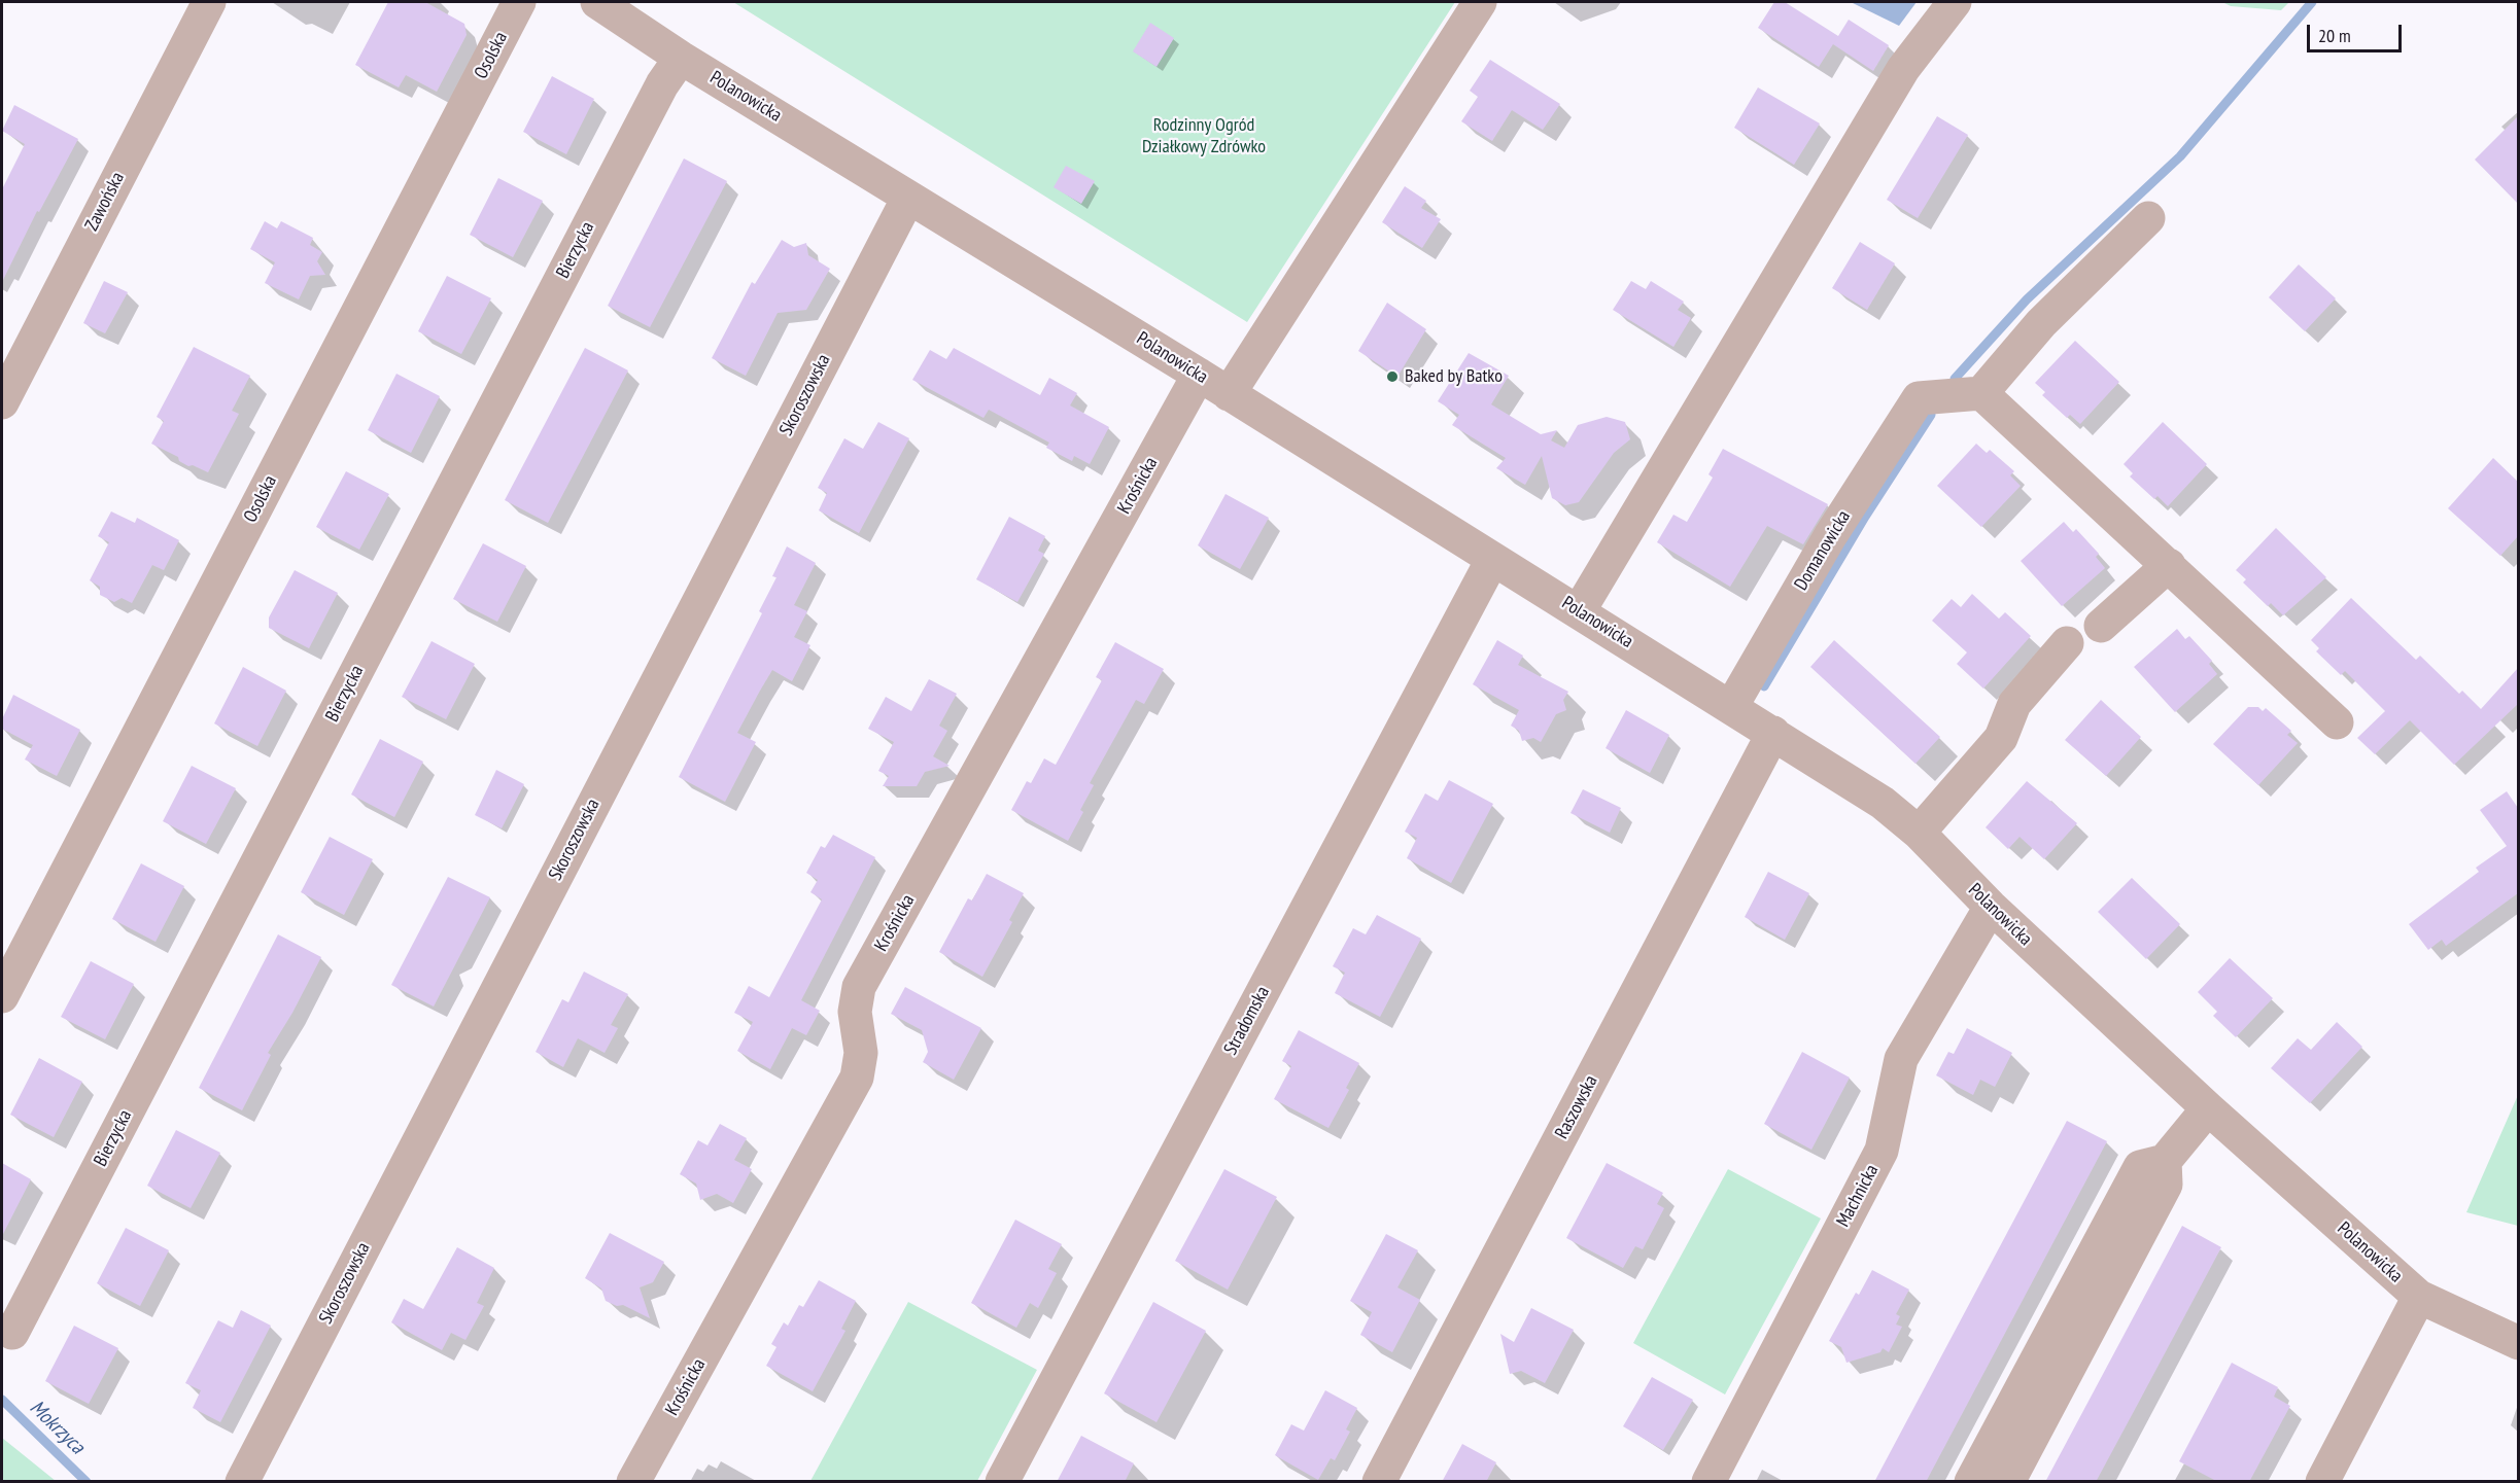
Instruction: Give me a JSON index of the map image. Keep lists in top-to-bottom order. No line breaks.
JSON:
{"streets":{"street":["Osolska","Polanowicka","Zawońska","Bierzycka","Skoroszowska","Krośnicka","Domanowicka","Stradomska","Raszowska","Machnicka"]},"crossings":[["Polanowicka","Bierzycka"],["Polanowicka","Skoroszowska"],["Polanowicka","Krośnicka"],["Polanowicka","Domanowicka"],["Polanowicka","Stradomska"],["Polanowicka","Raszowska"],["Polanowicka","Machnicka"]],"water":["Mokrzyca"],"parks":["Rodzinny Ogród Działkowy Zdrówko"],"places":["Baked by Batko"],"scale_bar":"20 m"}
